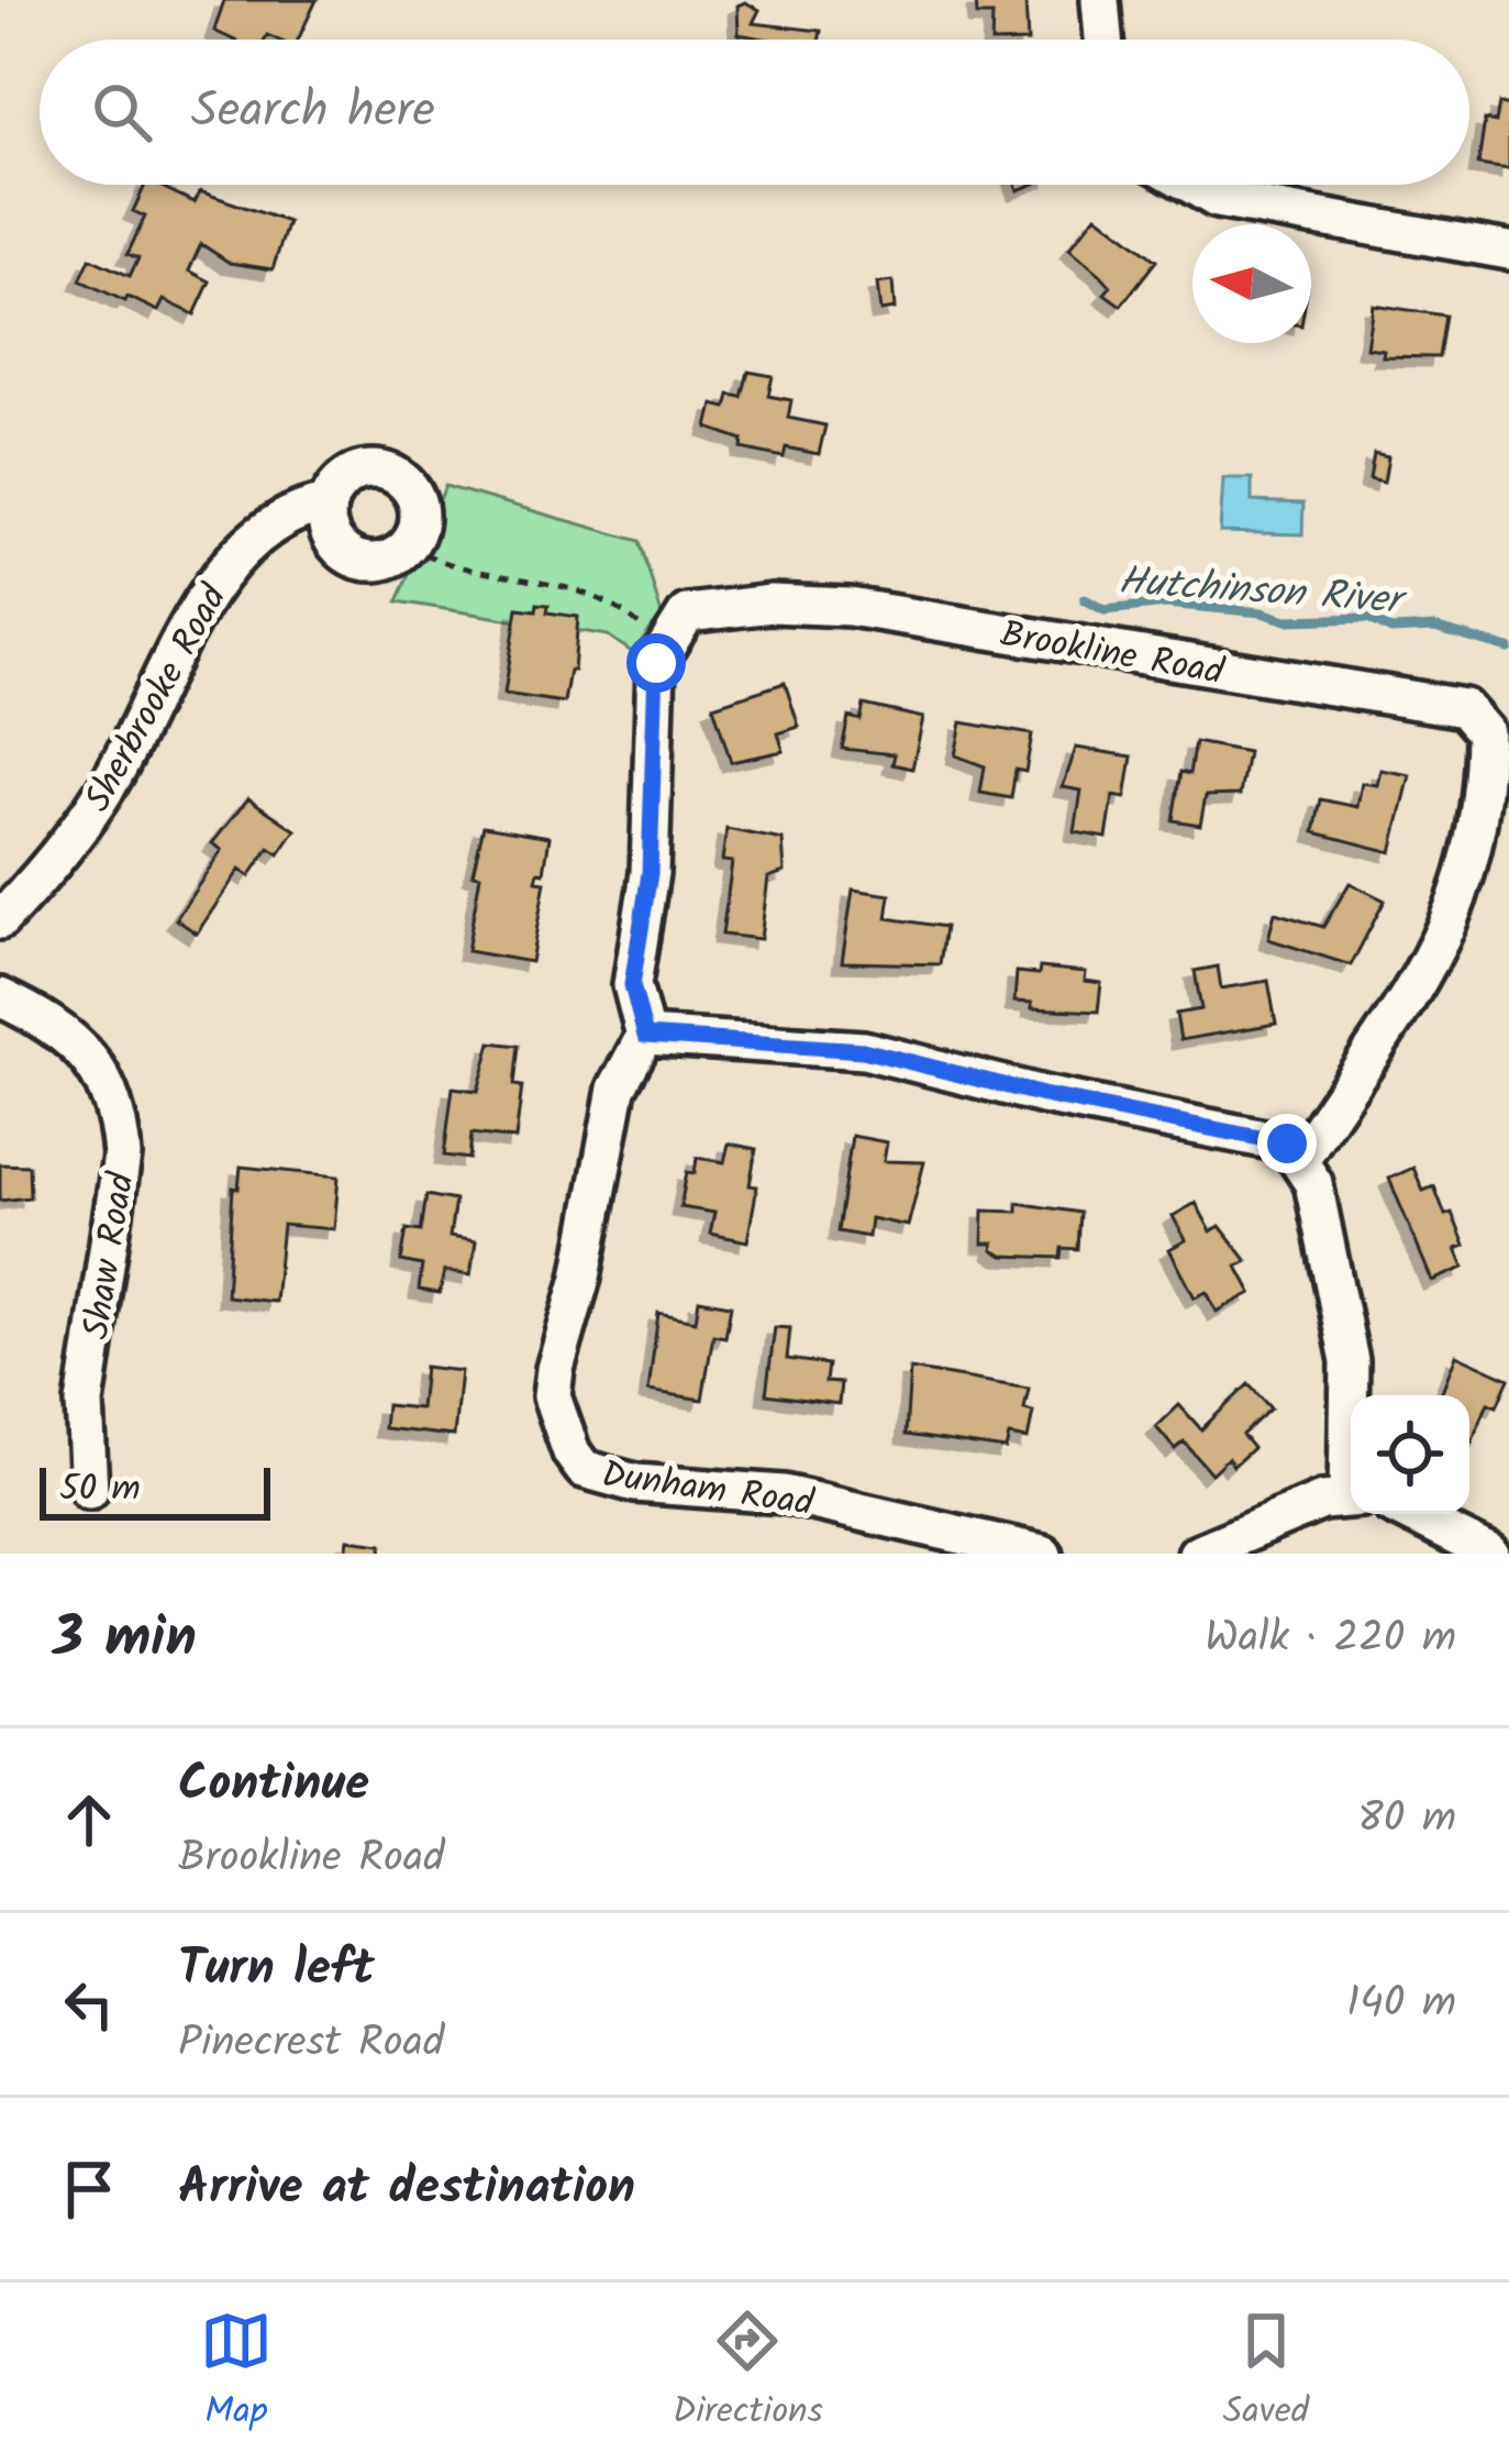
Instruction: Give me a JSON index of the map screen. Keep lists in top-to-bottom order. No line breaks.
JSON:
{"streets":{"street":["Brookline Road","Sherbrooke Road","Shaw Road","Dunham Road"]},"water":["Hutchinson River"],"scale_bar":"50 m","north":"left","page":{"search":"Search here","scale":"50 m","heading":["3 min","Walk · 220 m"],"list":[["Continue","Brookline Road","80 m"],["Turn left","Pinecrest Road","140 m"],"Arrive at destination"],"nav":["Map","Directions","Saved"]}}
